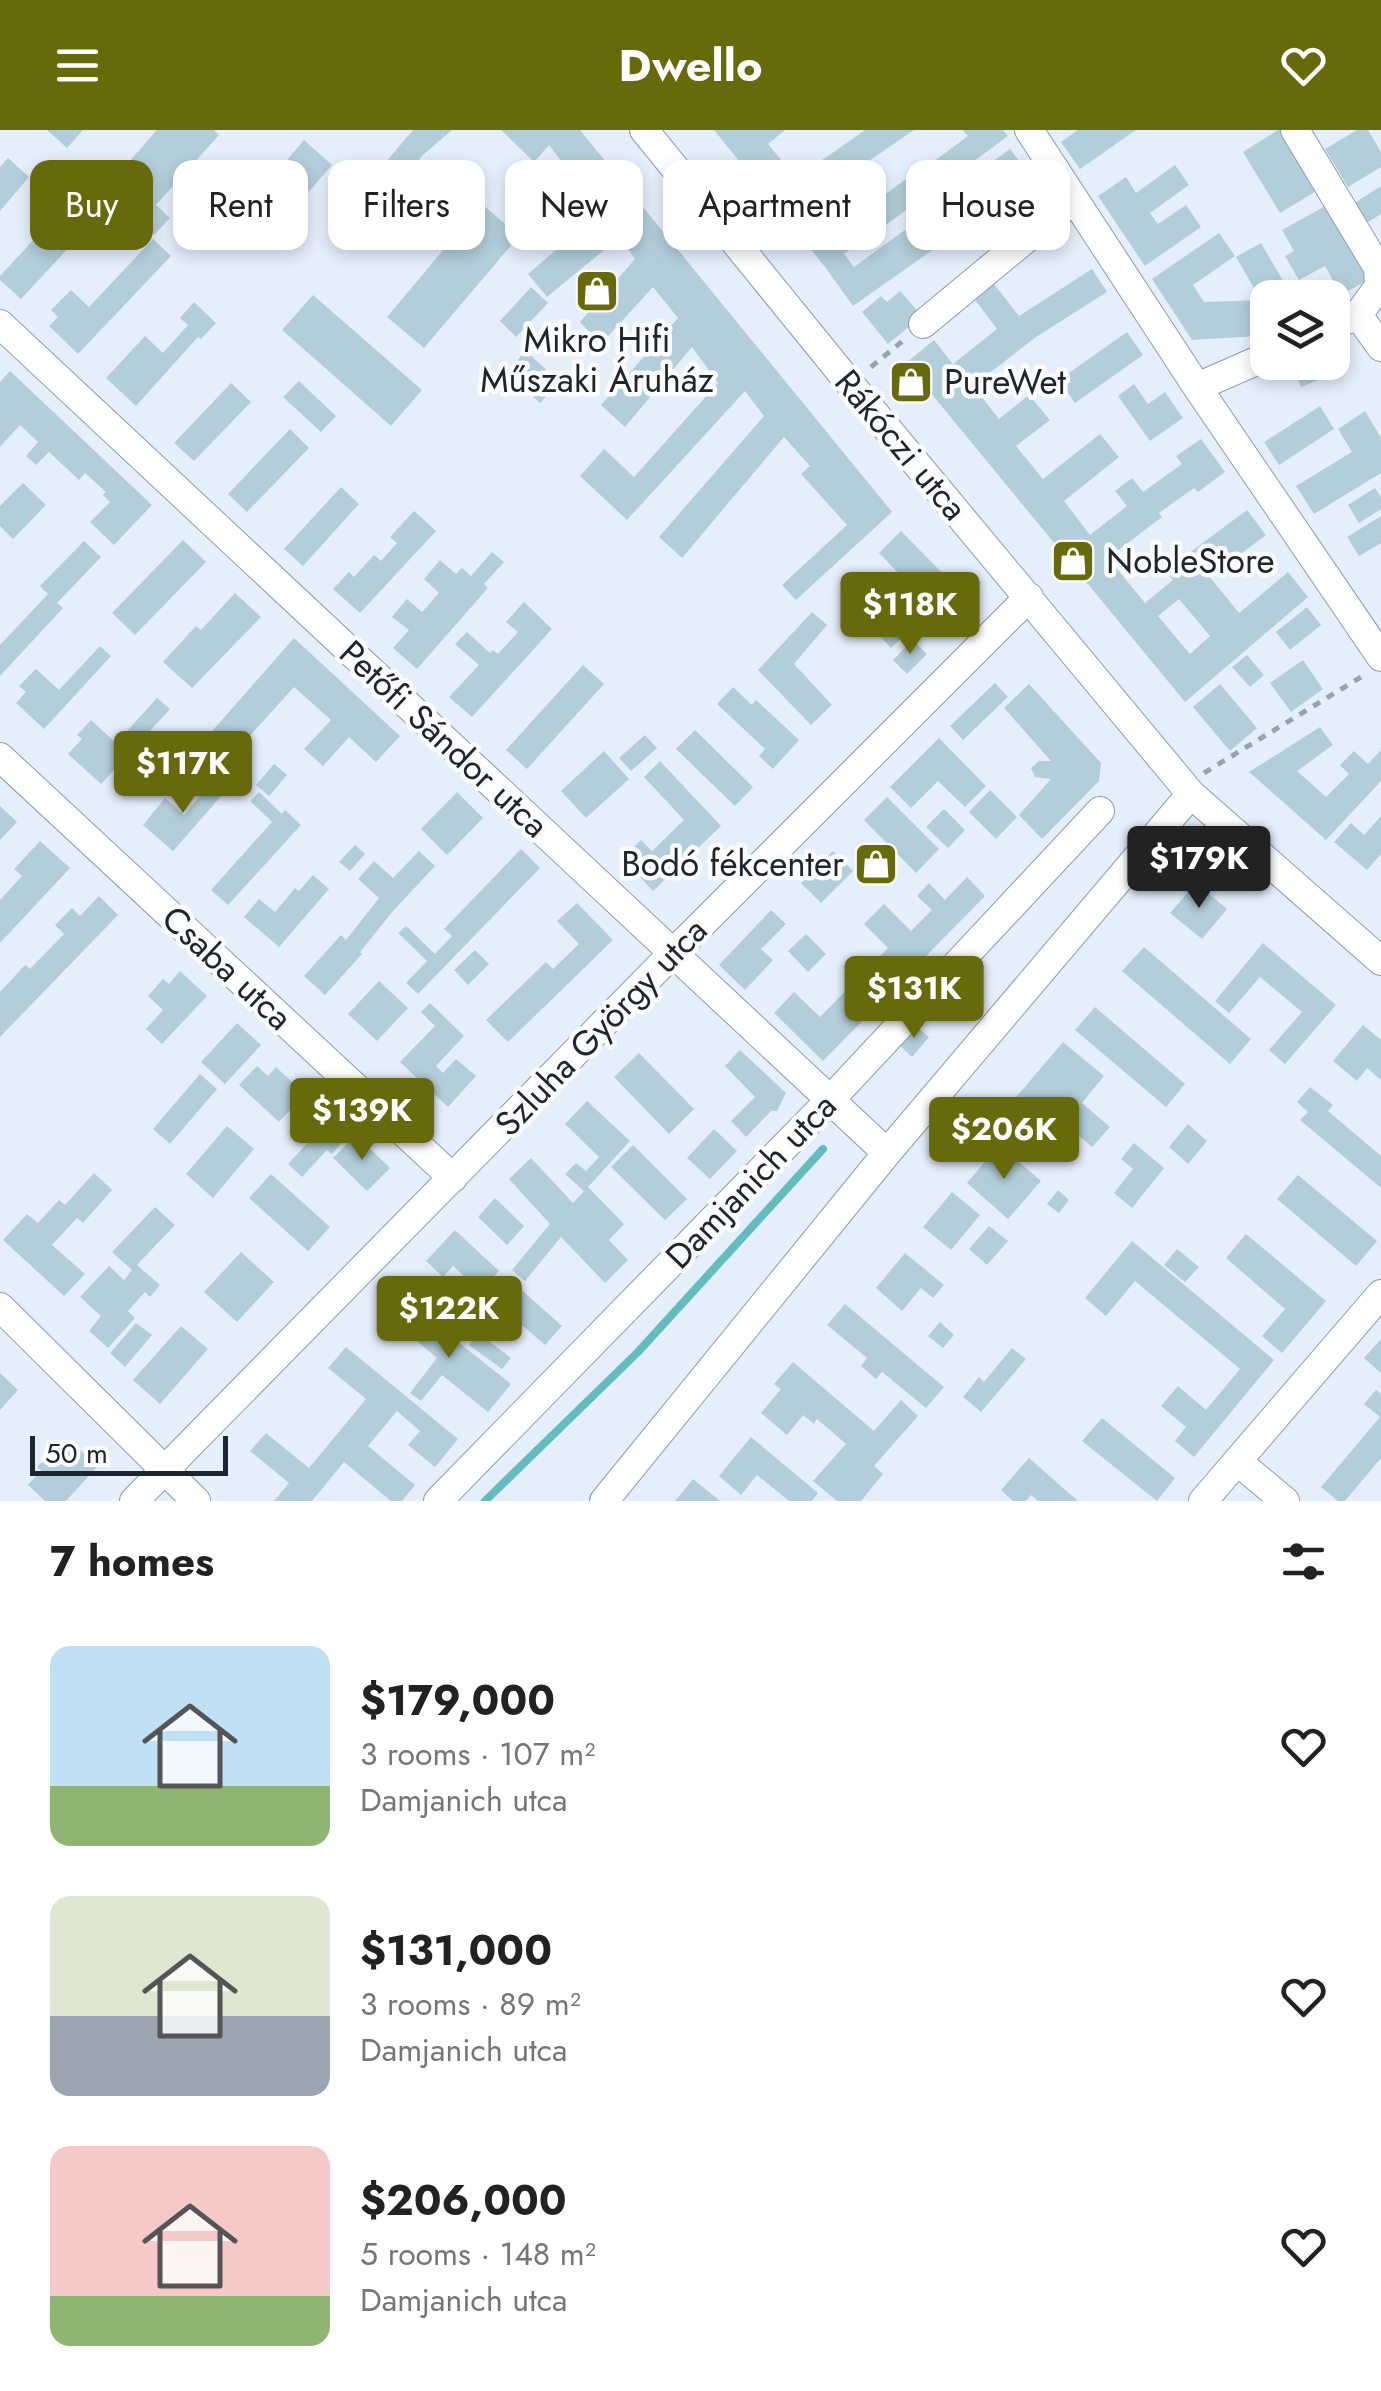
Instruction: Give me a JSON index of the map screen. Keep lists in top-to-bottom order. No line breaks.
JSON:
{"streets":{"street":["Rákóczi utca","Petőfi Sándor utca","Csaba utca","Szluha György utca","Damjanich utca"]},"crossings":[["Rákóczi utca","Szluha György utca"],["Petőfi Sándor utca","Szluha György utca"],["Petőfi Sándor utca","Damjanich utca"],["Csaba utca","Szluha György utca"]],"places":{"shop":["Mikro Hifi Műszaki Áruház","PureWet","NobleStore","Bodó fékcenter"]},"scale_bar":"50 m","page":{"header":"Dwello","chip":["Buy","Rent","Filters","New","Apartment","House"],"price":["$118K","$117K","$179K","$131K","$139K","$206K","$122K"],"scale":"50 m","heading":"7 homes","list":[{"name":"$179,000","note":"3 rooms · 107 m² · Damjanich utca"},{"name":"$131,000","note":"3 rooms · 89 m² · Damjanich utca"},{"name":"$206,000","note":"5 rooms · 148 m² · Damjanich utca"}]}}
